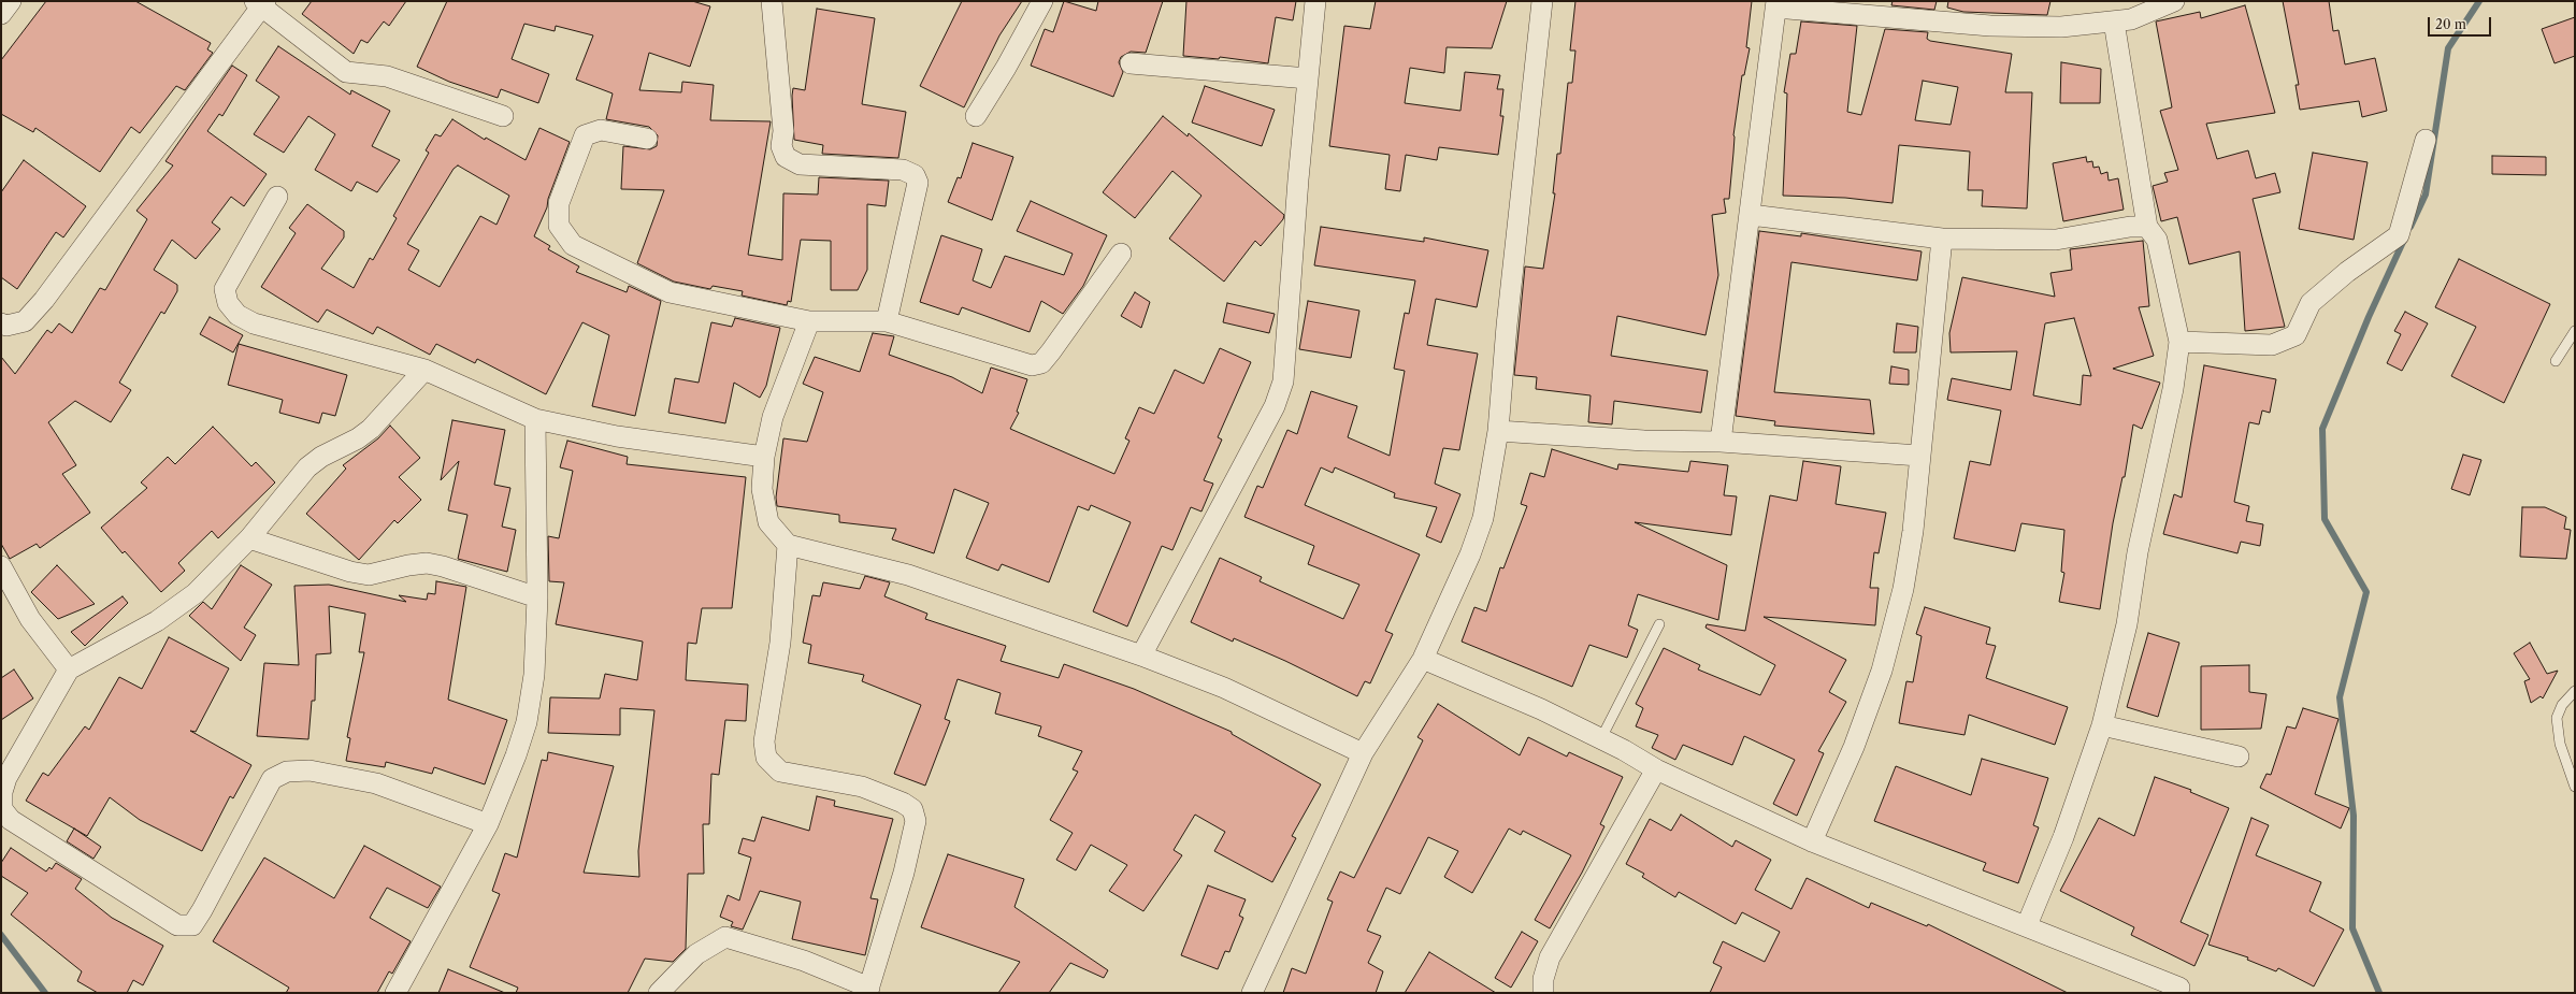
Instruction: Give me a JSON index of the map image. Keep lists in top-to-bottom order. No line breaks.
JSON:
{"scale_bar":"20 m"}
